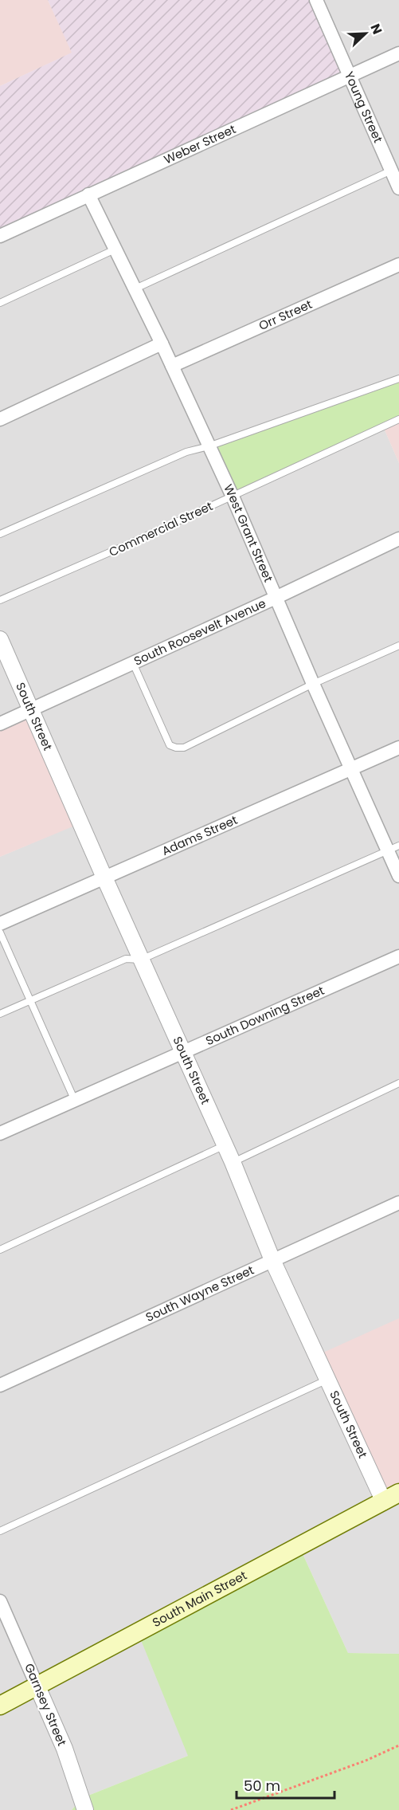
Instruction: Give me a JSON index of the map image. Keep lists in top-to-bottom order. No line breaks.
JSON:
{"streets":{"main road":["South Main Street"],"street":["Young Street","Weber Street","Orr Street","West Grant Street","South Roosevelt Avenue","South Street","Adams Street","South Downing Street","South Wayne Street","Garnsey Street"],"lane":["Commercial Street"]},"crossings":[["Young Street","Weber Street"],["Weber Street","West Grant Street"],["Orr Street","West Grant Street"],["Commercial Street","West Grant Street"],["West Grant Street","South Roosevelt Avenue"],["West Grant Street","Adams Street"],["South Roosevelt Avenue","South Street"],["South Street","Adams Street"],["South Street","South Downing Street"],["South Street","South Wayne Street"],["South Street","South Main Street"],["South Main Street","Garnsey Street"]],"scale_bar":"50 m","north":"top right"}
